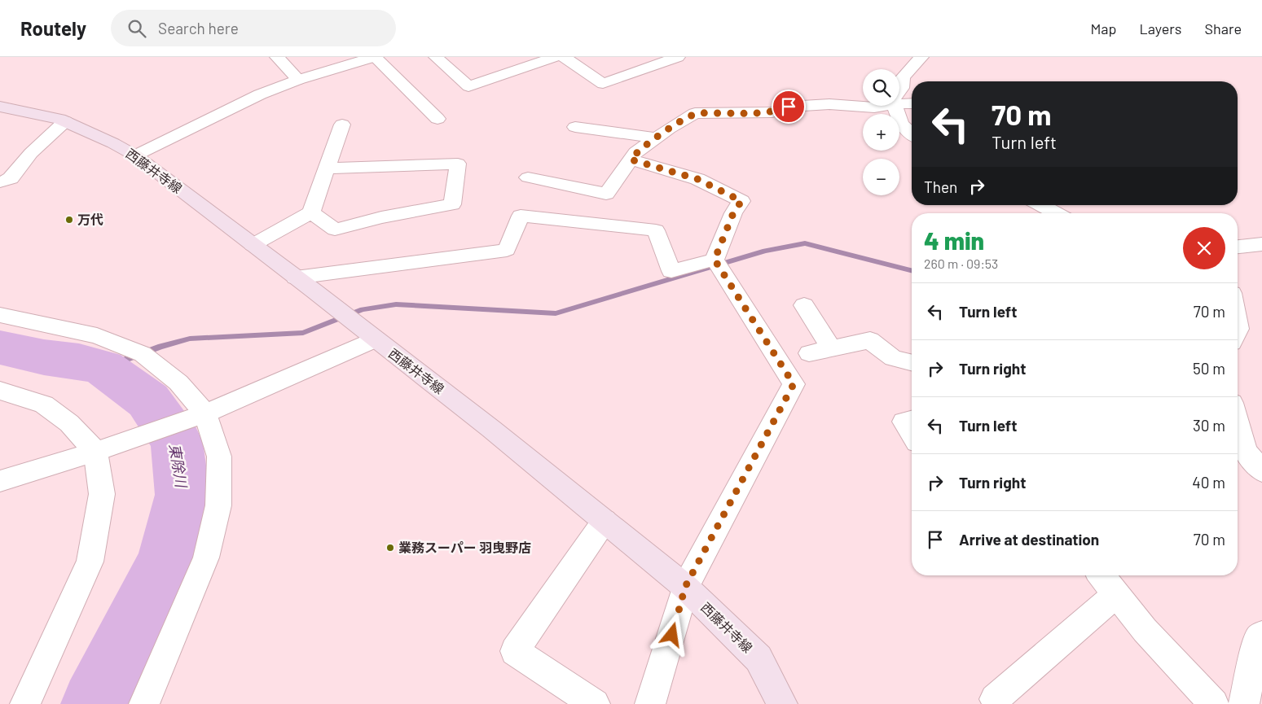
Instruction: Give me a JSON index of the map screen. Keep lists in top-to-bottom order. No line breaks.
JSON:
{"streets":{"main road":["西藤井寺線"]},"water":["東除川"],"places":["万代","業務スーパー 羽曳野店"],"page":{"header":"Routely","search":"Search here","nav":["Map","Layers","Share"],"map_buttons":["+","−"],"turn":["70 m","Turn left"],"then":"Then","heading":["4 min","260 m · 09:53"],"list":[{"name":"Turn left","value":"70 m"},{"name":"Turn right","value":"50 m"},{"name":"Turn left","value":"30 m"},{"name":"Turn right","value":"40 m"},{"name":"Arrive at destination","value":"70 m"}]}}
